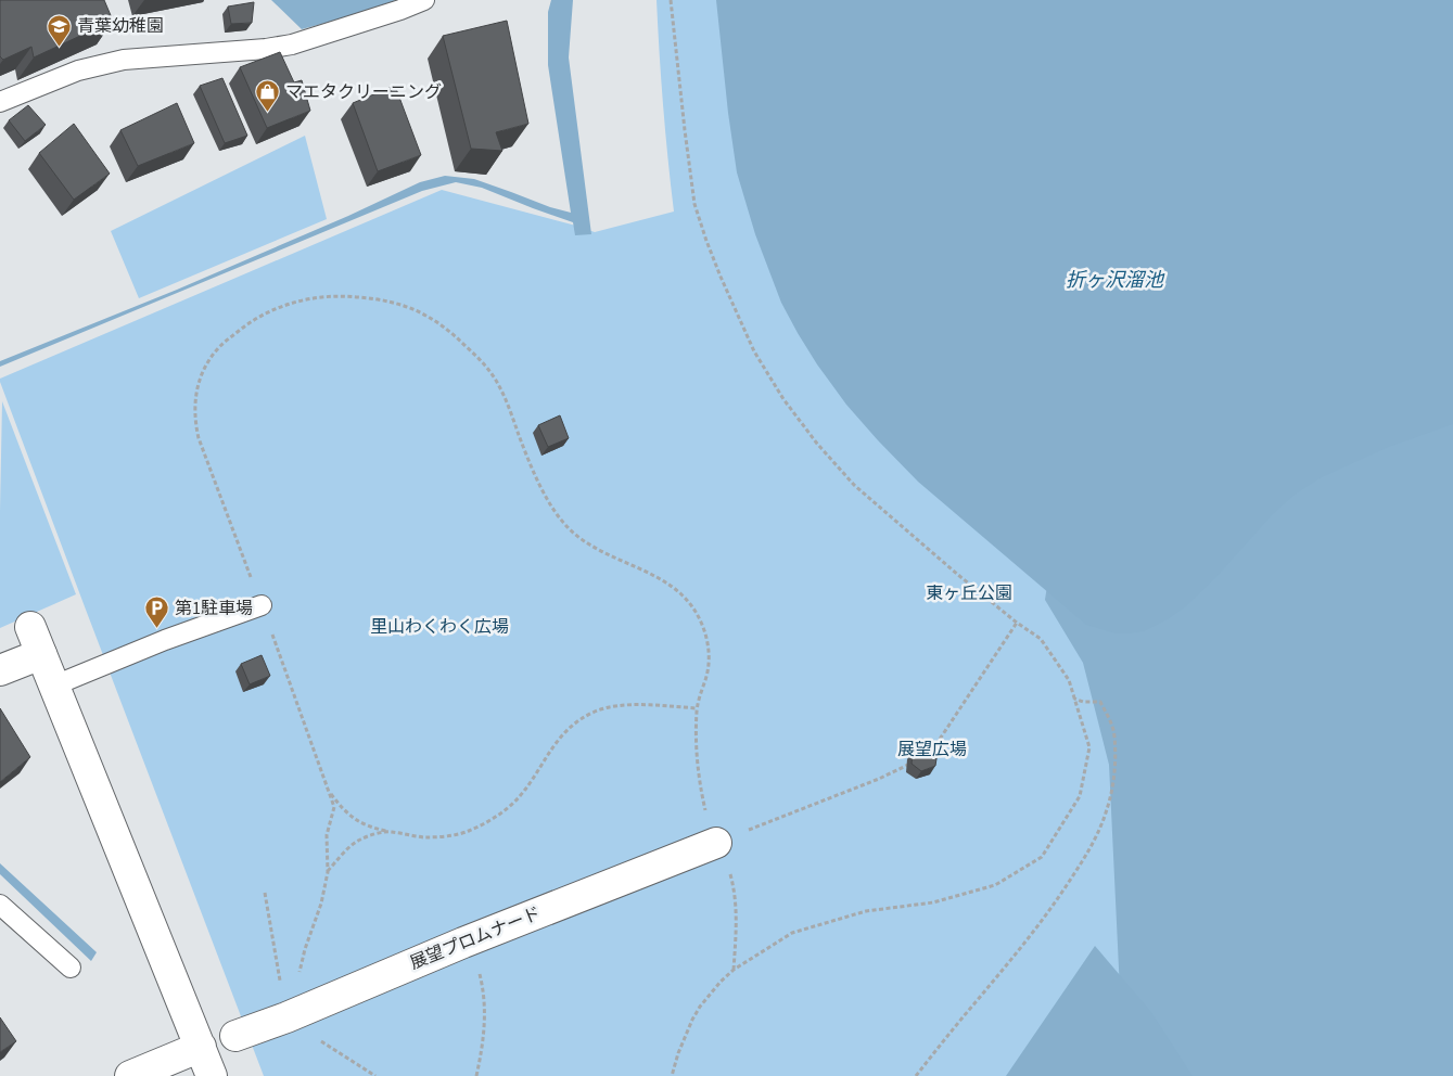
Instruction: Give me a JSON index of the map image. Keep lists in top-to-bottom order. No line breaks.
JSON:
{"streets":{"street":["展望プロムナード"]},"water":["折ヶ沢溜池"],"parks":["東ヶ丘公園","里山わくわく広場","展望広場"],"places":{"school or university":["青葉幼稚園"],"shop":["マエタクリーニング"],"parking":["第1駐車場"]}}
